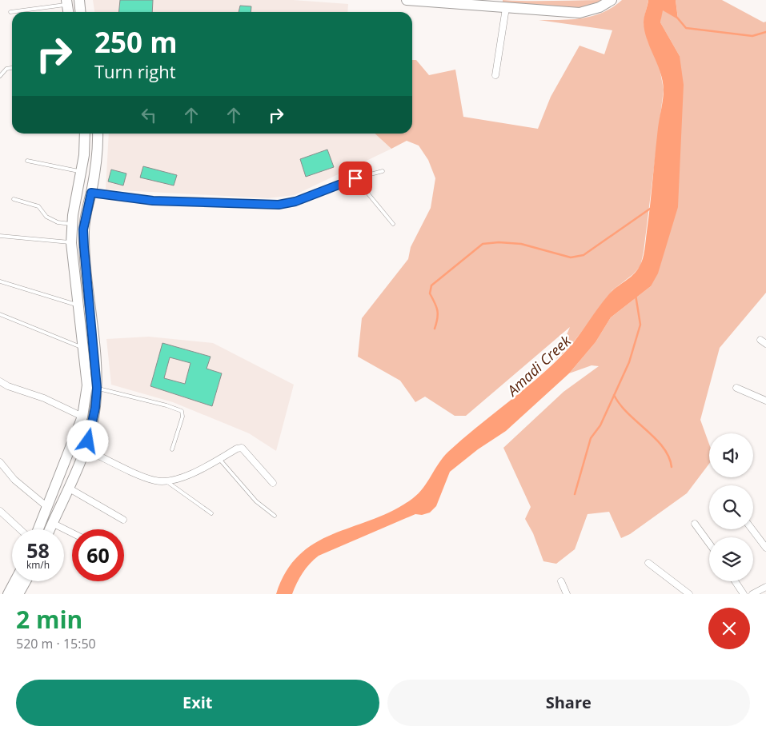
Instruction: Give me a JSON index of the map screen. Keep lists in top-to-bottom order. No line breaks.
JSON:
{"water":["Amadi Creek"],"page":{"turn":["250 m","Turn right"],"speed":"58 km/h","limit":"60","heading":["2 min","520 m · 15:50"],"buttons":["Exit","Share"]}}
